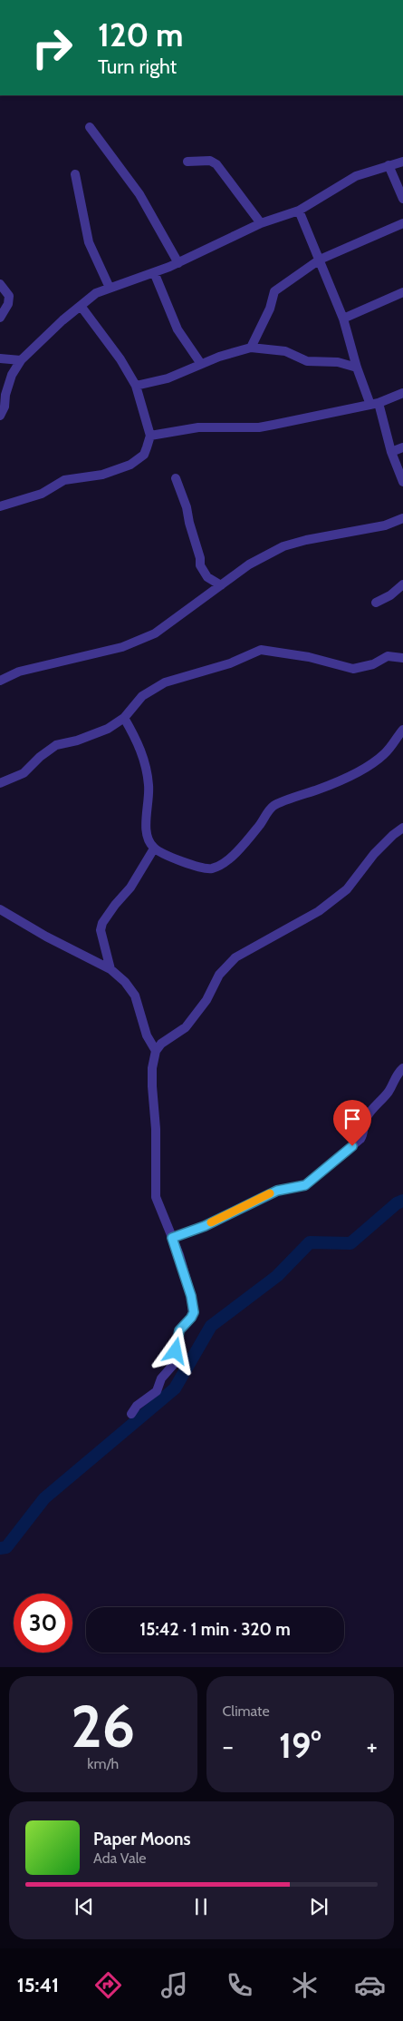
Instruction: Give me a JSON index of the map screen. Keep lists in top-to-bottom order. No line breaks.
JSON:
{"page":{"turn":["120 m","Turn right"],"limit":"30","trip":"15:42 · 1 min · 320 m","tile":[["26","km/h"],"Climate"],"heat":["−","19°","+"],"song":["Paper Moons","Ada Vale"],"tabs":"15:41"}}
